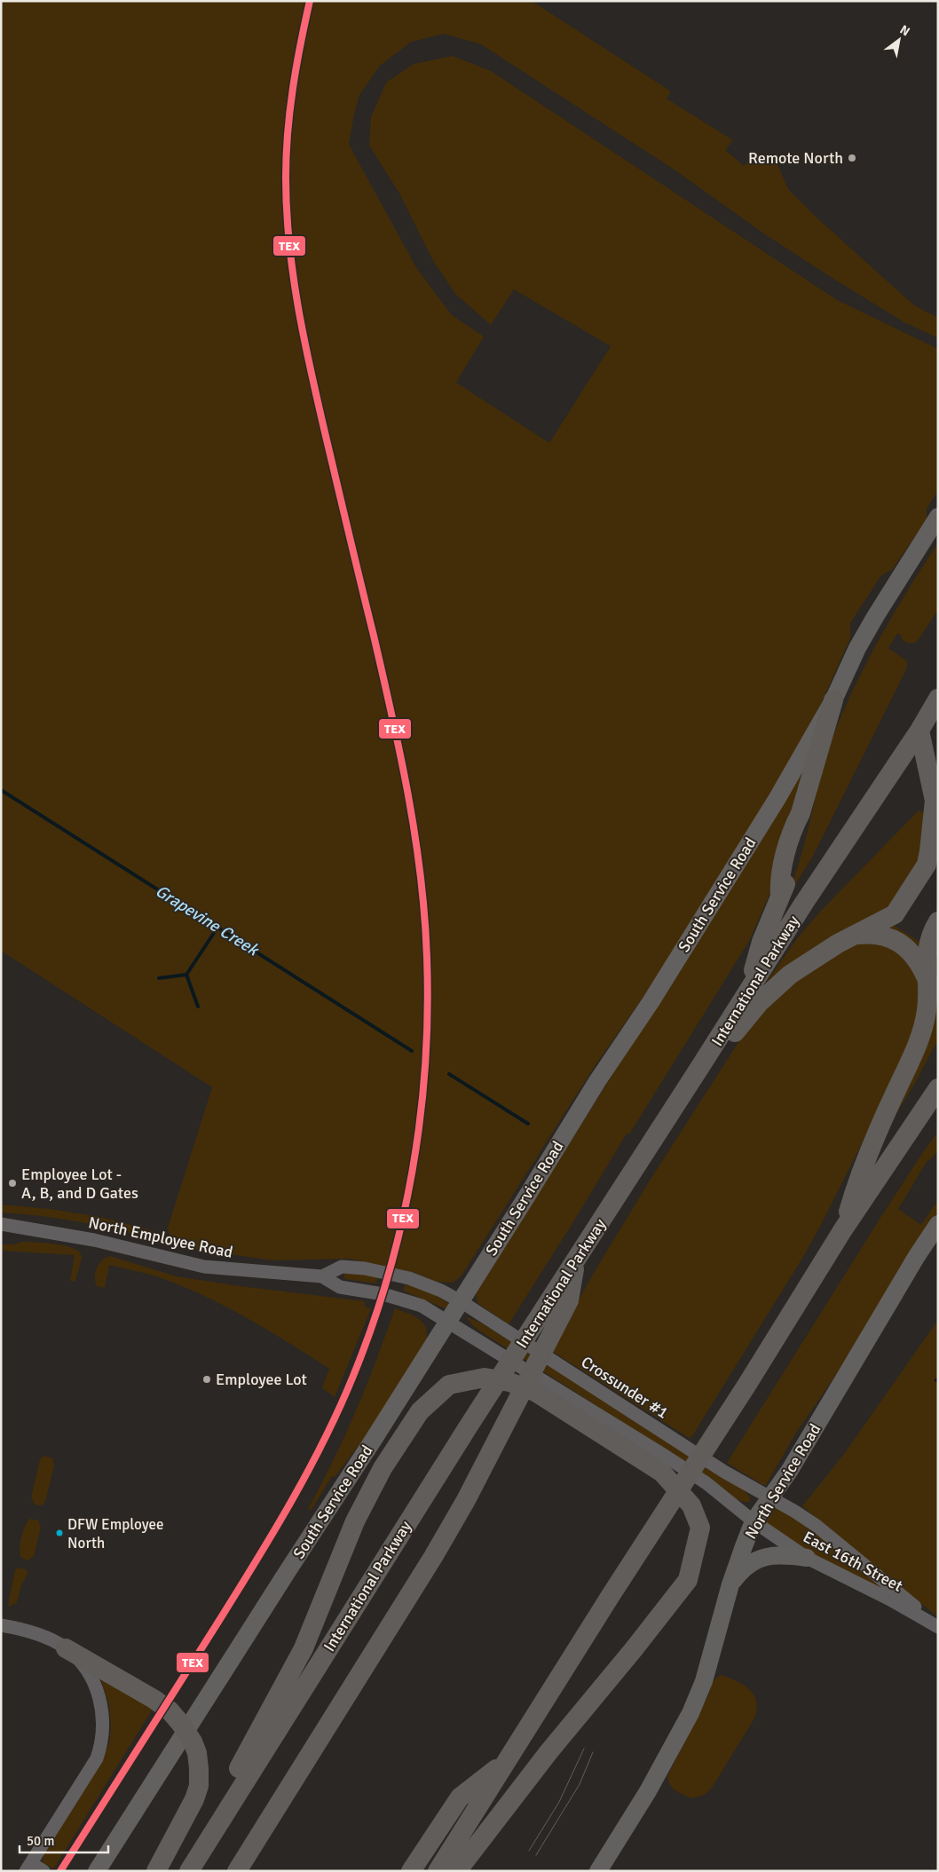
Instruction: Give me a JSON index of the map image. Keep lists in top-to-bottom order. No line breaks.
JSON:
{"streets":{"highway":["International Parkway"],"main road":["South Service Road","North Service Road"],"street":["North Employee Road","Crossunder #1","East 16th Street"]},"crossings":[["South Service Road","North Employee Road"],["South Service Road","Crossunder #1"],["Crossunder #1","North Service Road"],["Crossunder #1","East 16th Street"],["North Service Road","East 16th Street"]],"water":["Grapevine Creek"],"places":["Remote North","Employee Lot - A, B, and D Gates","Employee Lot","DFW Employee North"],"lines":["transit line TEX"],"scale_bar":"50 m","north":"top right"}
